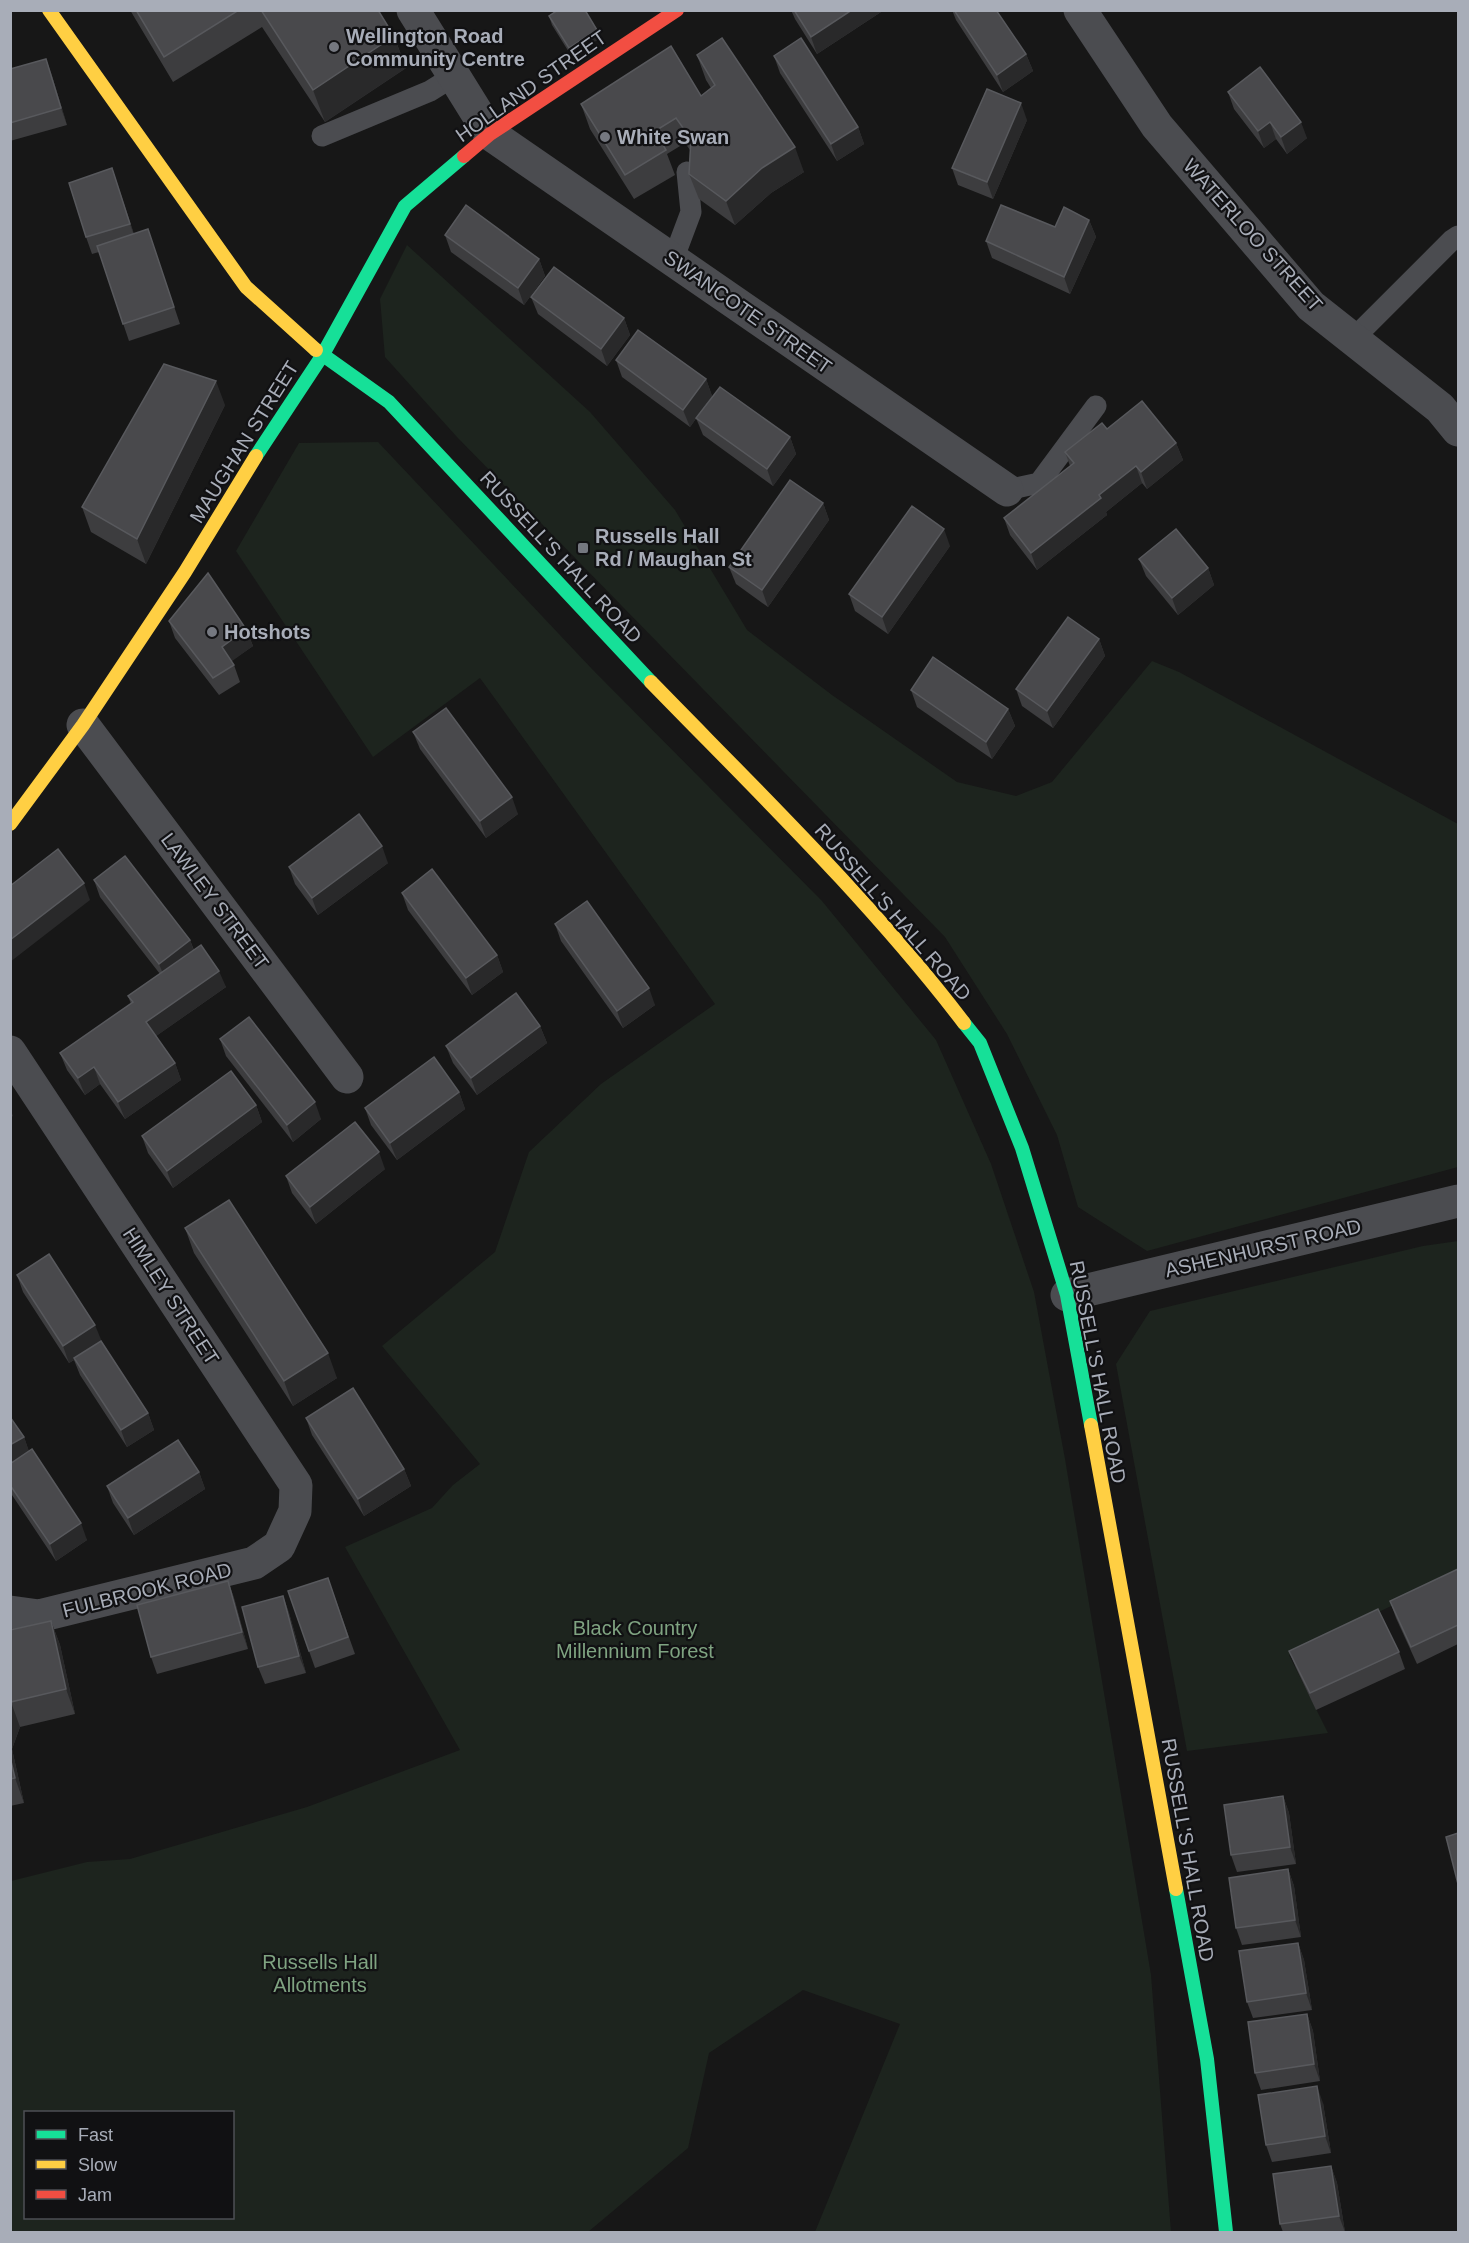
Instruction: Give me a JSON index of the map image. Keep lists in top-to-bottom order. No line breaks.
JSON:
{"streets":{"street":["HOLLAND STREET","WATERLOO STREET","SWANCOTE STREET","MAUGHAN STREET","RUSSELL'S HALL ROAD","LAWLEY STREET","ASHENHURST ROAD","HIMLEY STREET","FULBROOK ROAD"]},"crossings":[["HOLLAND STREET","SWANCOTE STREET"],["HOLLAND STREET","MAUGHAN STREET"],["HOLLAND STREET","RUSSELL'S HALL ROAD"],["MAUGHAN STREET","RUSSELL'S HALL ROAD"],["MAUGHAN STREET","LAWLEY STREET"],["RUSSELL'S HALL ROAD","ASHENHURST ROAD"],["HIMLEY STREET","FULBROOK ROAD"]],"parks":["Black Country Millennium Forest","Russells Hall Allotments"],"places":{"other":["Wellington Road Community Centre","White Swan","Hotshots"],"transit":["Russells Hall Rd / Maughan St"]},"legend":["Fast","Slow","Jam"]}
